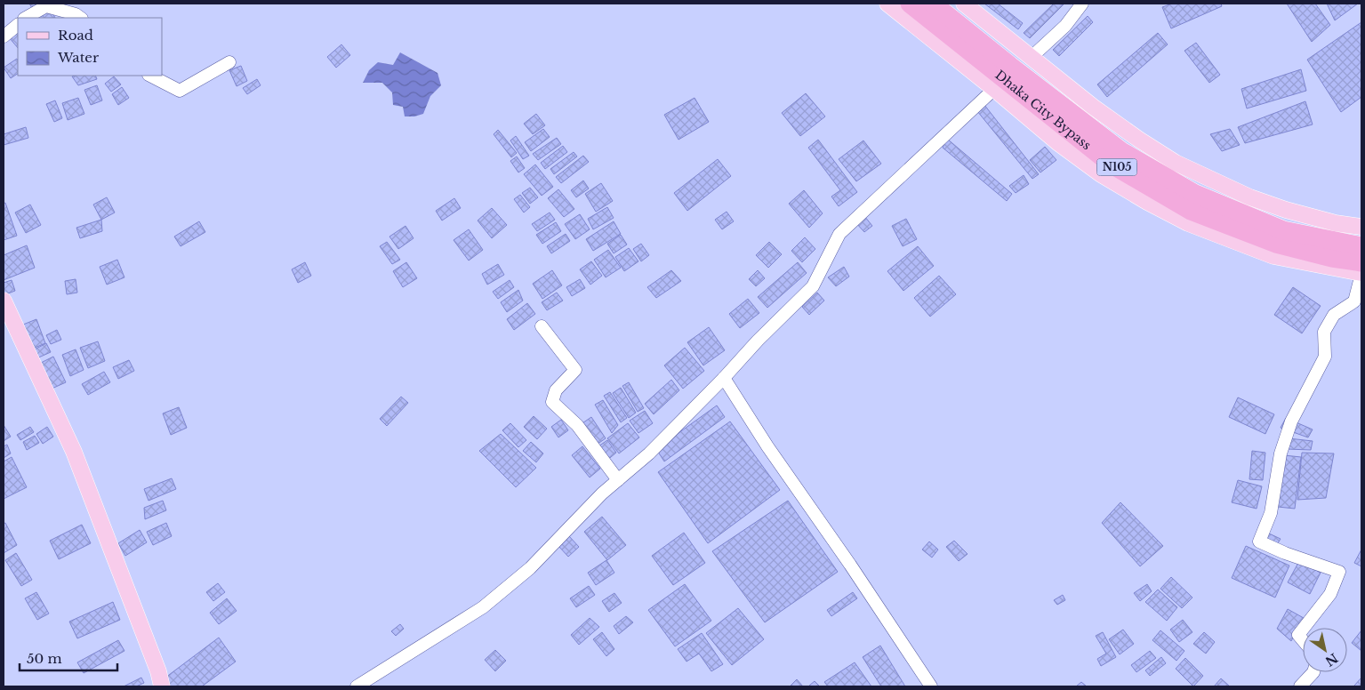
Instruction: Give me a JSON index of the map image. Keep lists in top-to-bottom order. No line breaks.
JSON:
{"streets":{"highway":["Dhaka City Bypass","N105"]},"legend":["Road","Water"],"scale_bar":"50 m","north":"bottom right"}
